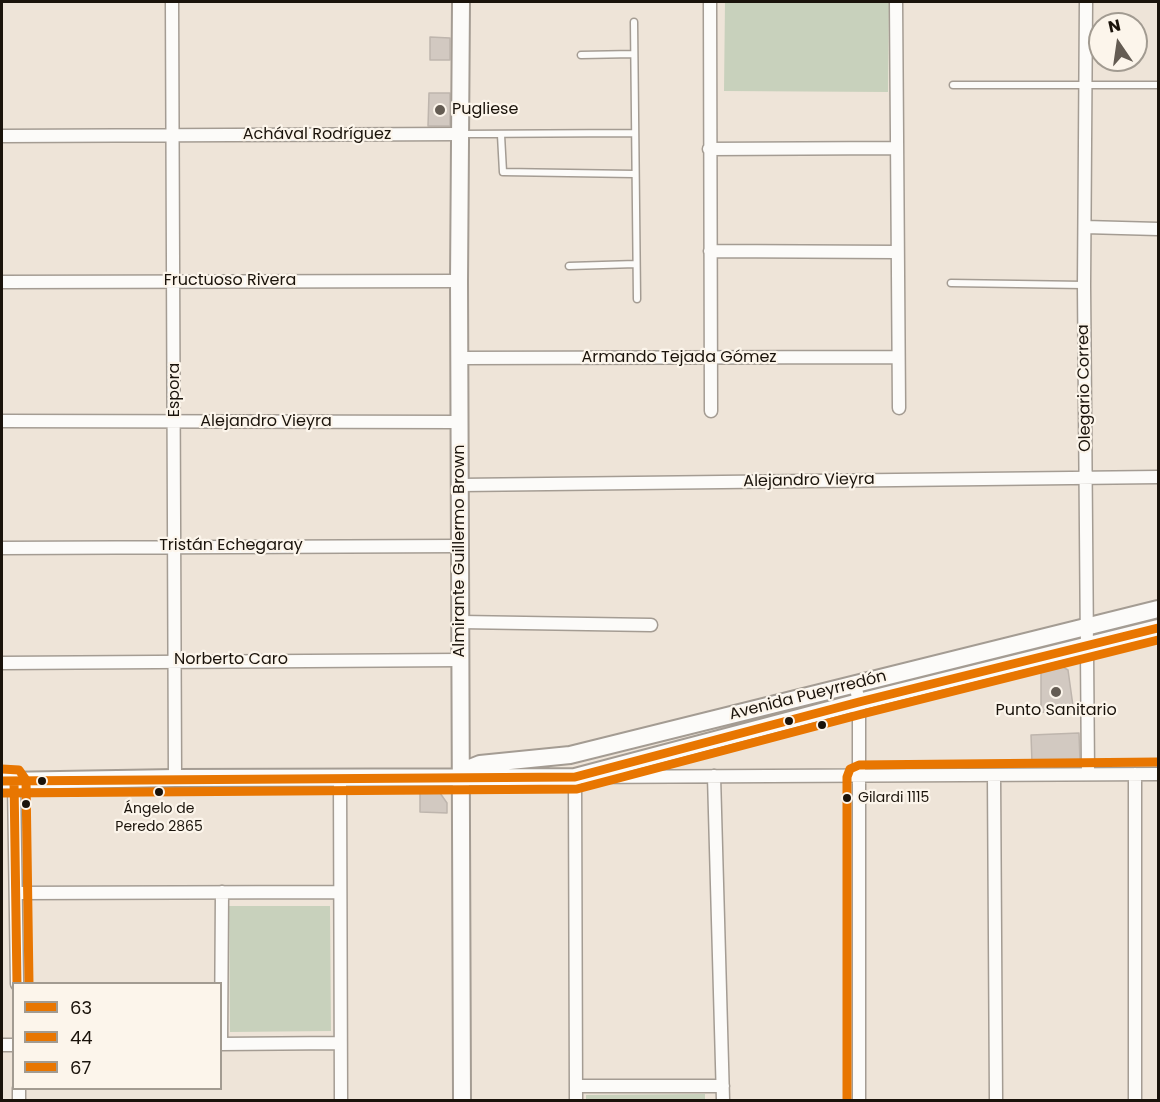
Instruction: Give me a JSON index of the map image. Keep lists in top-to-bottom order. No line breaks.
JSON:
{"streets":{"main road":["Almirante Guillermo Brown","Avenida Pueyrredón"],"street":["Achával Rodríguez","Fructuoso Rivera","Armando Tejada Gómez","Olegario Correa","Espora","Alejandro Vieyra","Tristán Echegaray","Norberto Caro"]},"crossings":[["Achával Rodríguez","Espora"],["Achával Rodríguez","Almirante Guillermo Brown"],["Fructuoso Rivera","Espora"],["Fructuoso Rivera","Almirante Guillermo Brown"],["Armando Tejada Gómez","Almirante Guillermo Brown"],["Olegario Correa","Alejandro Vieyra"],["Olegario Correa","Avenida Pueyrredón"],["Espora","Alejandro Vieyra"],["Espora","Tristán Echegaray"],["Espora","Norberto Caro"],["Espora","Avenida Pueyrredón"],["Alejandro Vieyra","Almirante Guillermo Brown"],["Tristán Echegaray","Almirante Guillermo Brown"],["Almirante Guillermo Brown","Norberto Caro"],["Almirante Guillermo Brown","Avenida Pueyrredón"]],"places":["Pugliese","Punto Sanitario","Ángelo de Peredo 2865","Gilardi 1115"],"lines":["transit line 63","transit line 44","transit line 67"],"legend":["63","44","67"],"north":"top"}
